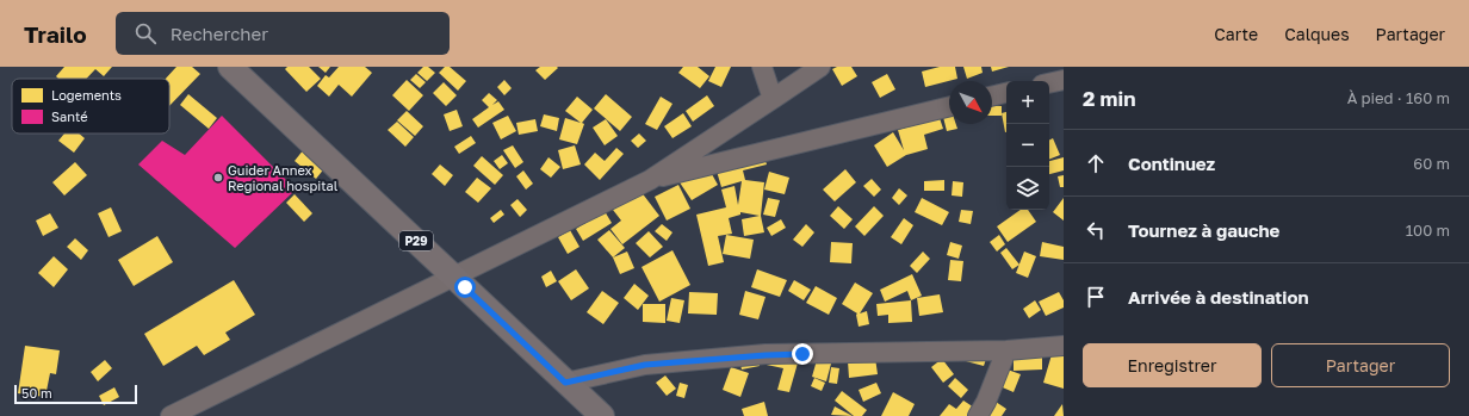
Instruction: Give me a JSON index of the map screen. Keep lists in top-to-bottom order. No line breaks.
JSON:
{"streets":{"main road":["P29"]},"places":["Guider Annex Regional hospital"],"legend":["Logements","Santé"],"scale_bar":"50 m","north":"bottom right","page":{"header":"Trailo","search":"Rechercher","nav":["Carte","Calques","Partager"],"heading":["2 min","À pied · 160 m"],"map_buttons":["+","−"],"list":[["Continuez","60 m"],["Tournez à gauche","100 m"],"Arrivée à destination"],"buttons":["Enregistrer","Partager"],"scale":"50 m"}}
